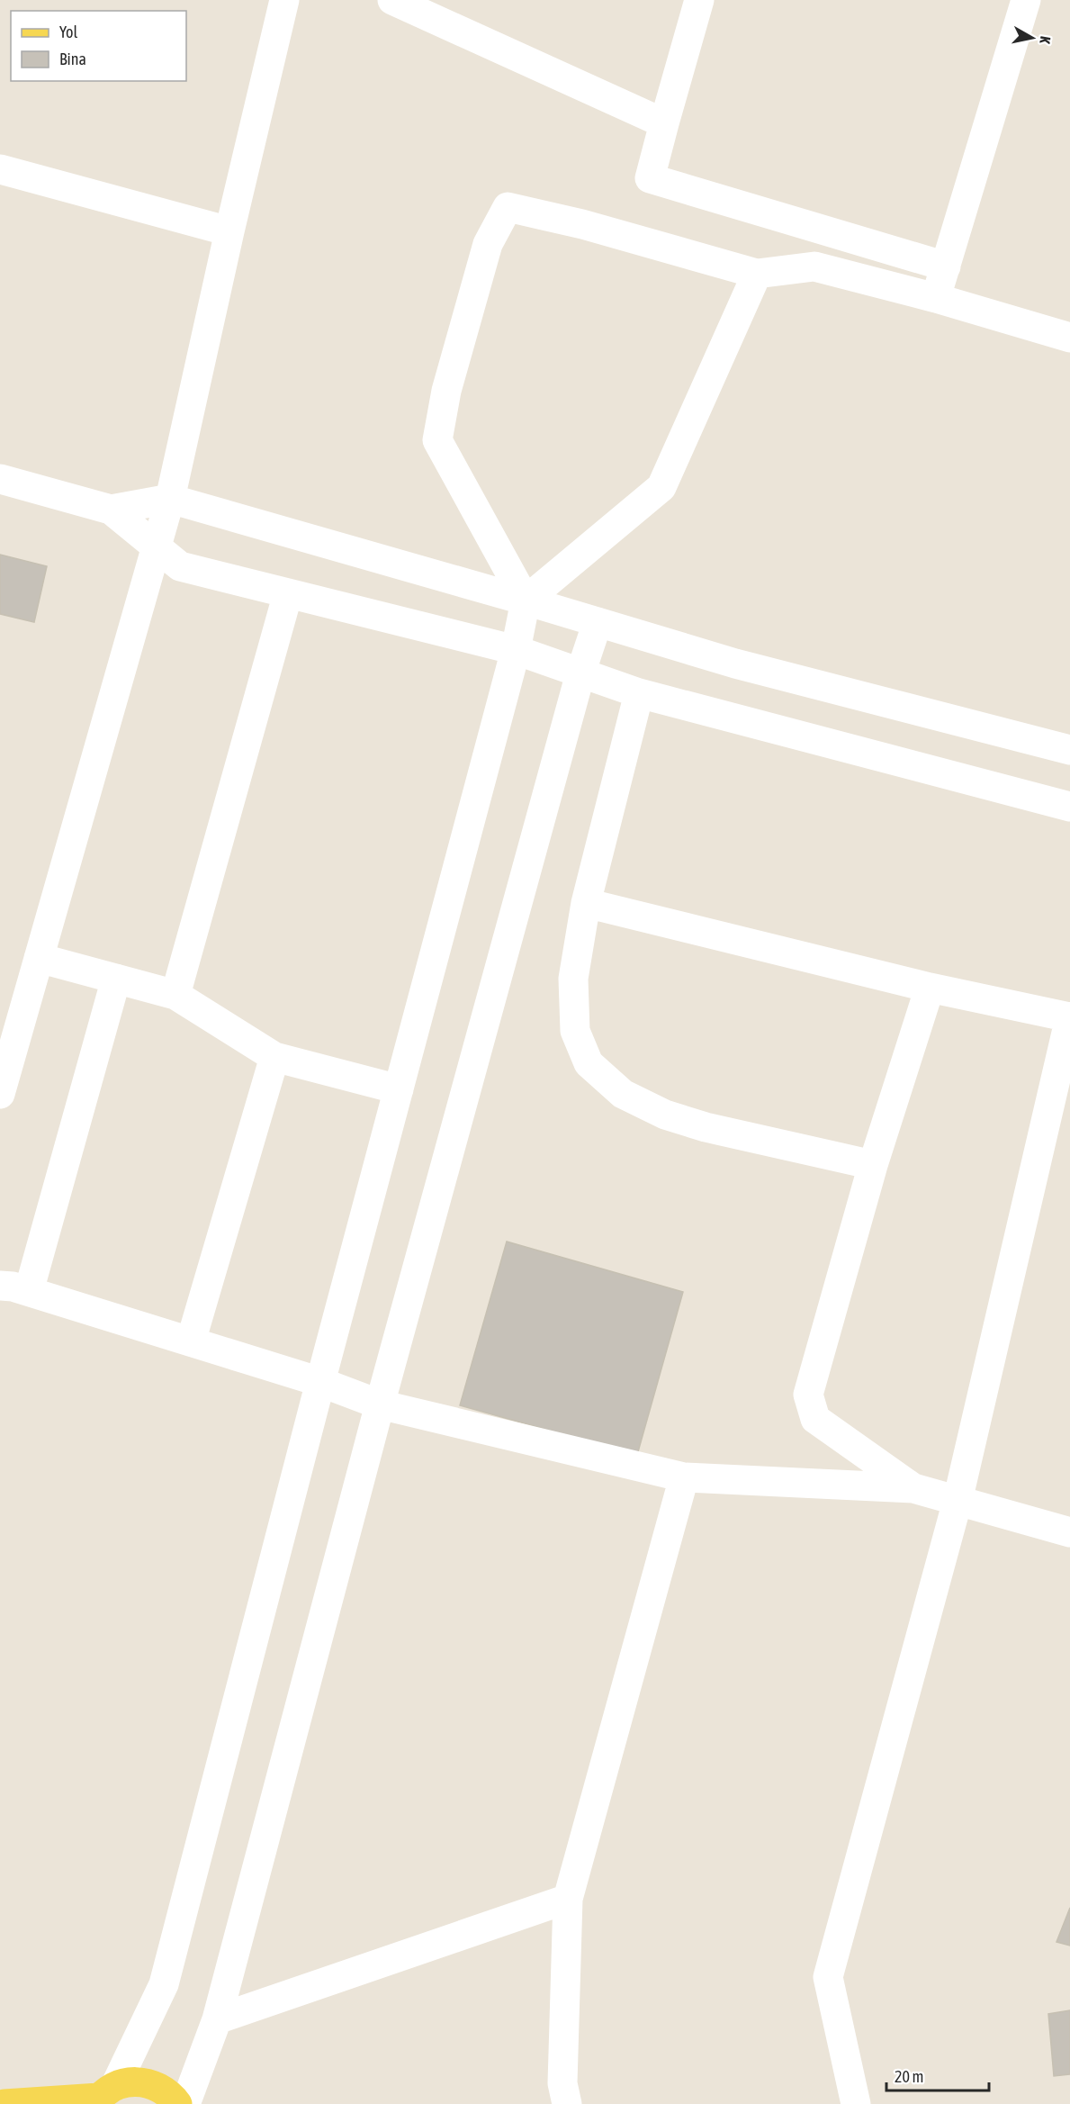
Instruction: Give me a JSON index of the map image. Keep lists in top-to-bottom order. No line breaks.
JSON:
{"legend":["Yol","Bina"],"scale_bar":"20 m","north":"right"}
